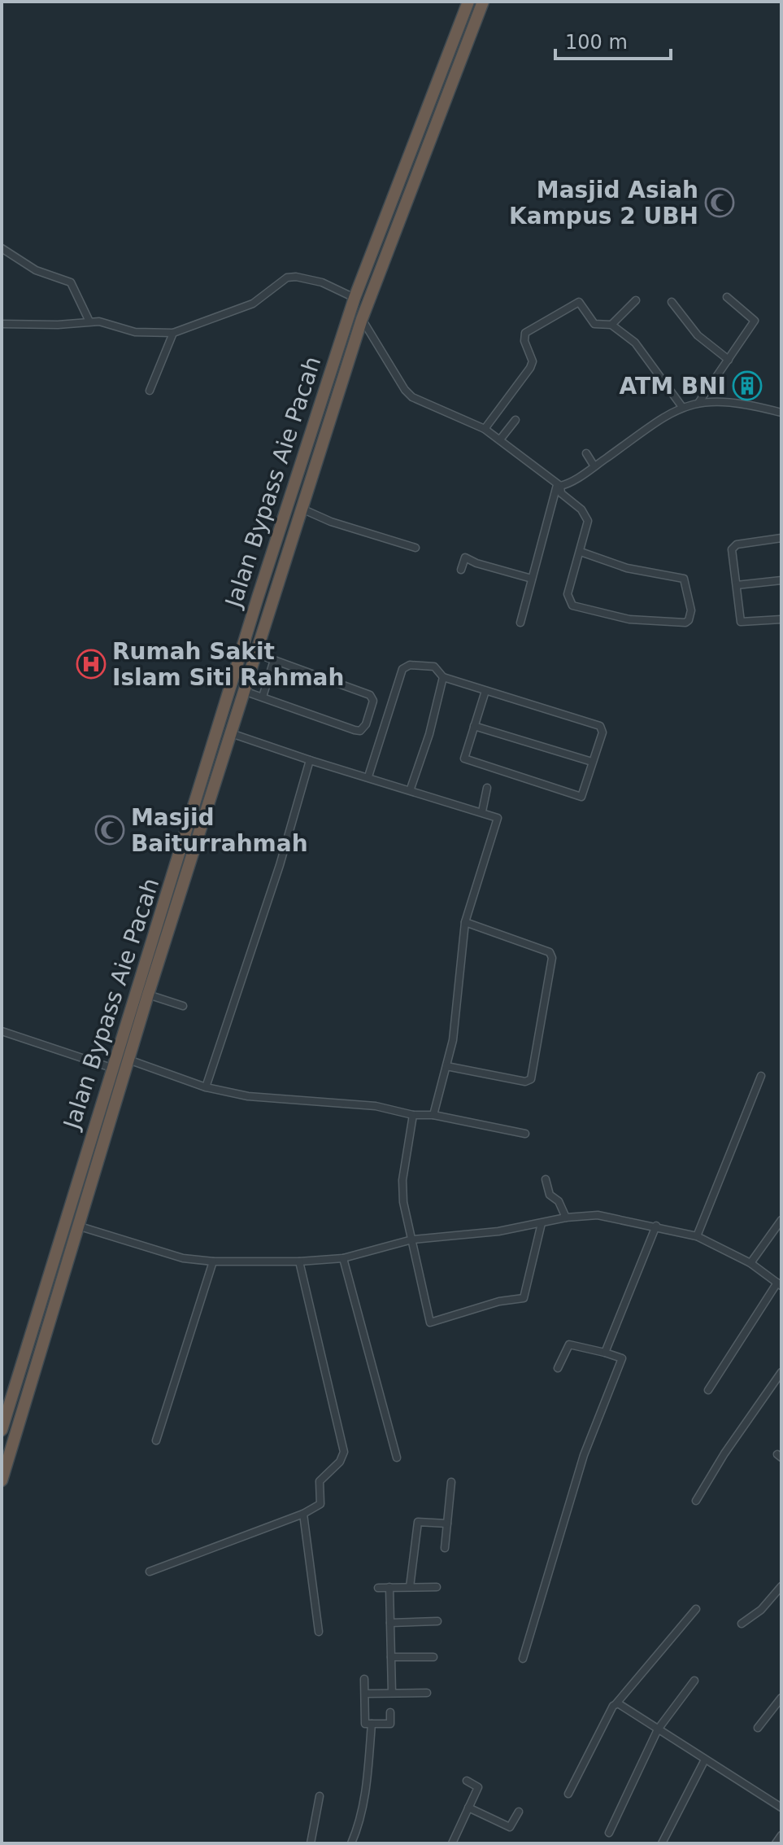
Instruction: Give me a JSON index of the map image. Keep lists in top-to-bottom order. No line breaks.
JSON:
{"streets":{"highway":["Jalan Bypass Aie Pacah"]},"places":{"mosque":["Masjid Asiah Kampus 2 UBH","Masjid Baiturrahmah"],"building":["ATM BNI"],"hospital":["Rumah Sakit Islam Siti Rahmah"]},"scale_bar":"100 m"}
